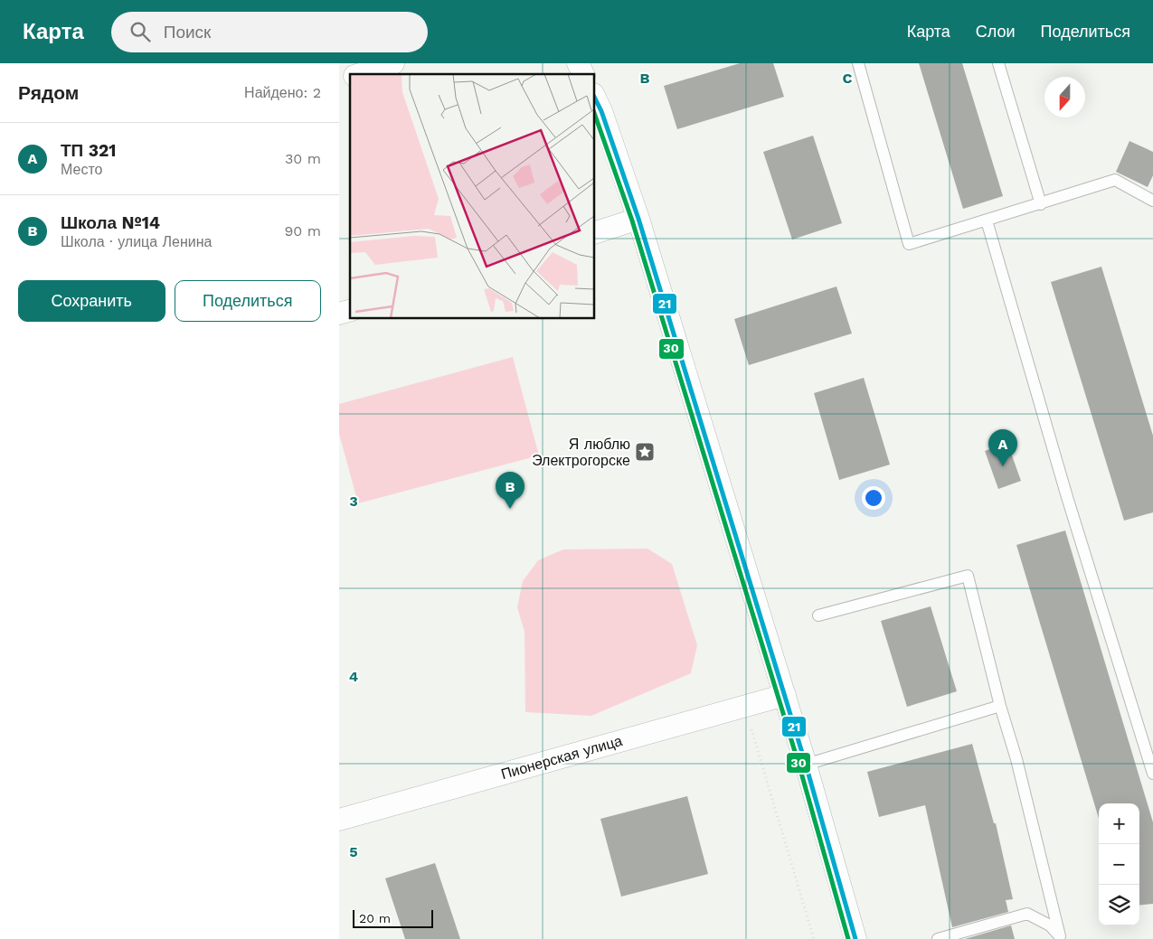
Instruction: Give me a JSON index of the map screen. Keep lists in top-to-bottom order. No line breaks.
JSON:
{"streets":{"street":["Пионерская улица"]},"places":{"place":["Я люблю Электрогорске"]},"lines":["transit line 21","transit line 30"],"scale_bar":"20 m","north":"bottom","page":{"header":"Карта","search":"Поиск","nav":["Карта","Слои","Поделиться"],"heading":["Рядом","Найдено: 2"],"list":[{"mark":"A","name":"ТП 321","note":"Место","value":"30 m"},{"mark":"B","name":"Школа №14","note":"Школа · улица Ленина","value":"90 m"}],"buttons":["Сохранить","Поделиться"],"pins":["A","B"],"map_buttons":["+","−"],"scale":"20 m"},"grid":{"columns":["B","C"],"rows":["3","4","5"]}}
